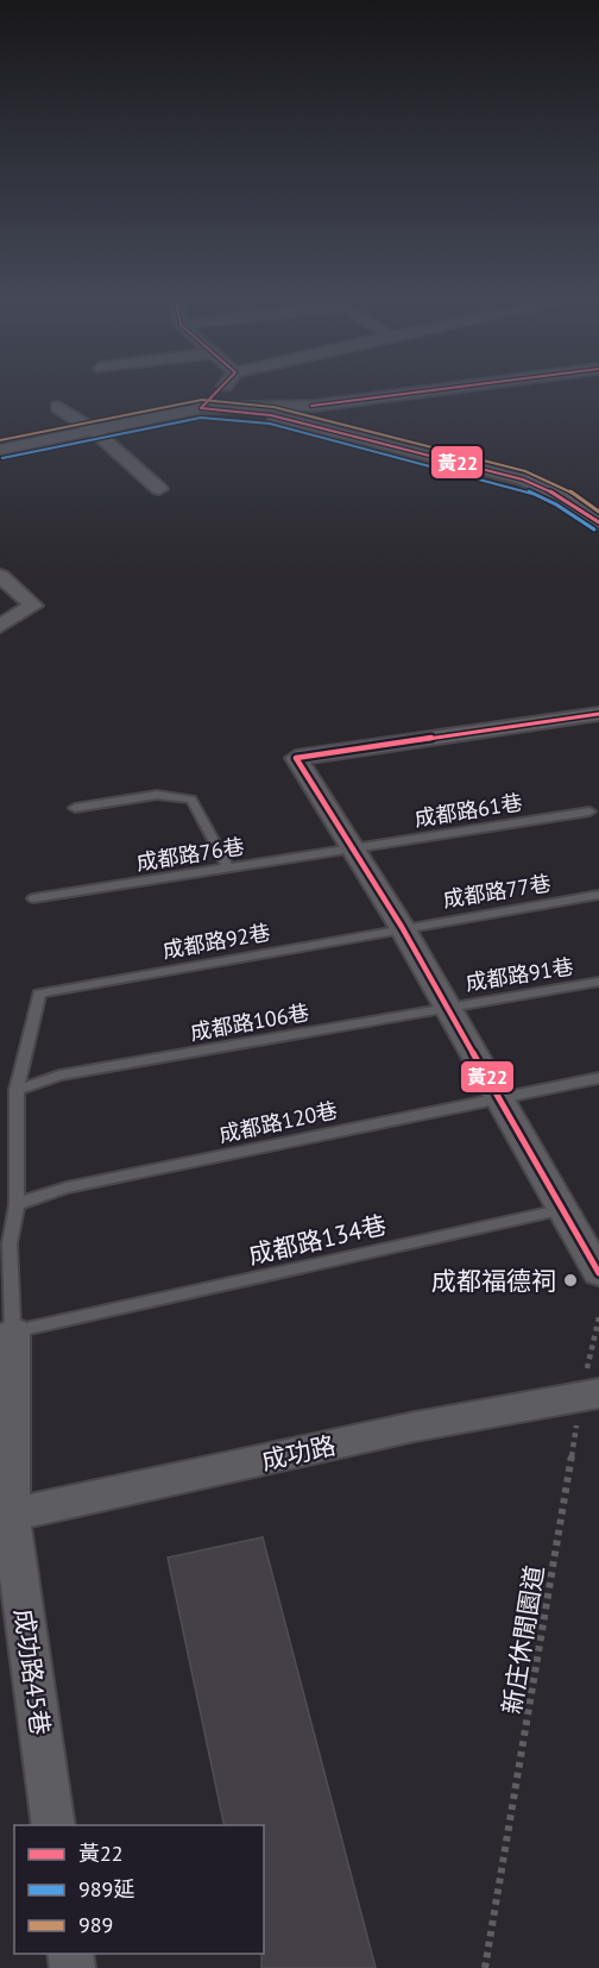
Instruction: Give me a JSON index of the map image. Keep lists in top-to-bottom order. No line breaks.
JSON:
{"streets":{"street":["成功路","成功路45巷"],"lane":["成都路61巷","成都路76巷","成都路77巷","成都路92巷","成都路91巷","成都路106巷","成都路120巷","成都路134巷"],"path":["新庄休閒園道"]},"crossings":[["成都路61巷","成都路76巷"],["成都路77巷","成都路92巷"],["成都路92巷","成都路106巷"],["成都路91巷","成都路106巷"],["成都路134巷","成功路45巷"],["成功路","新庄休閒園道"],["成功路","成功路45巷"]],"places":["成都福德祠"],"lines":["transit line 黃22","transit line 989","transit line 989延"],"legend":["黃22","989延","989"]}
